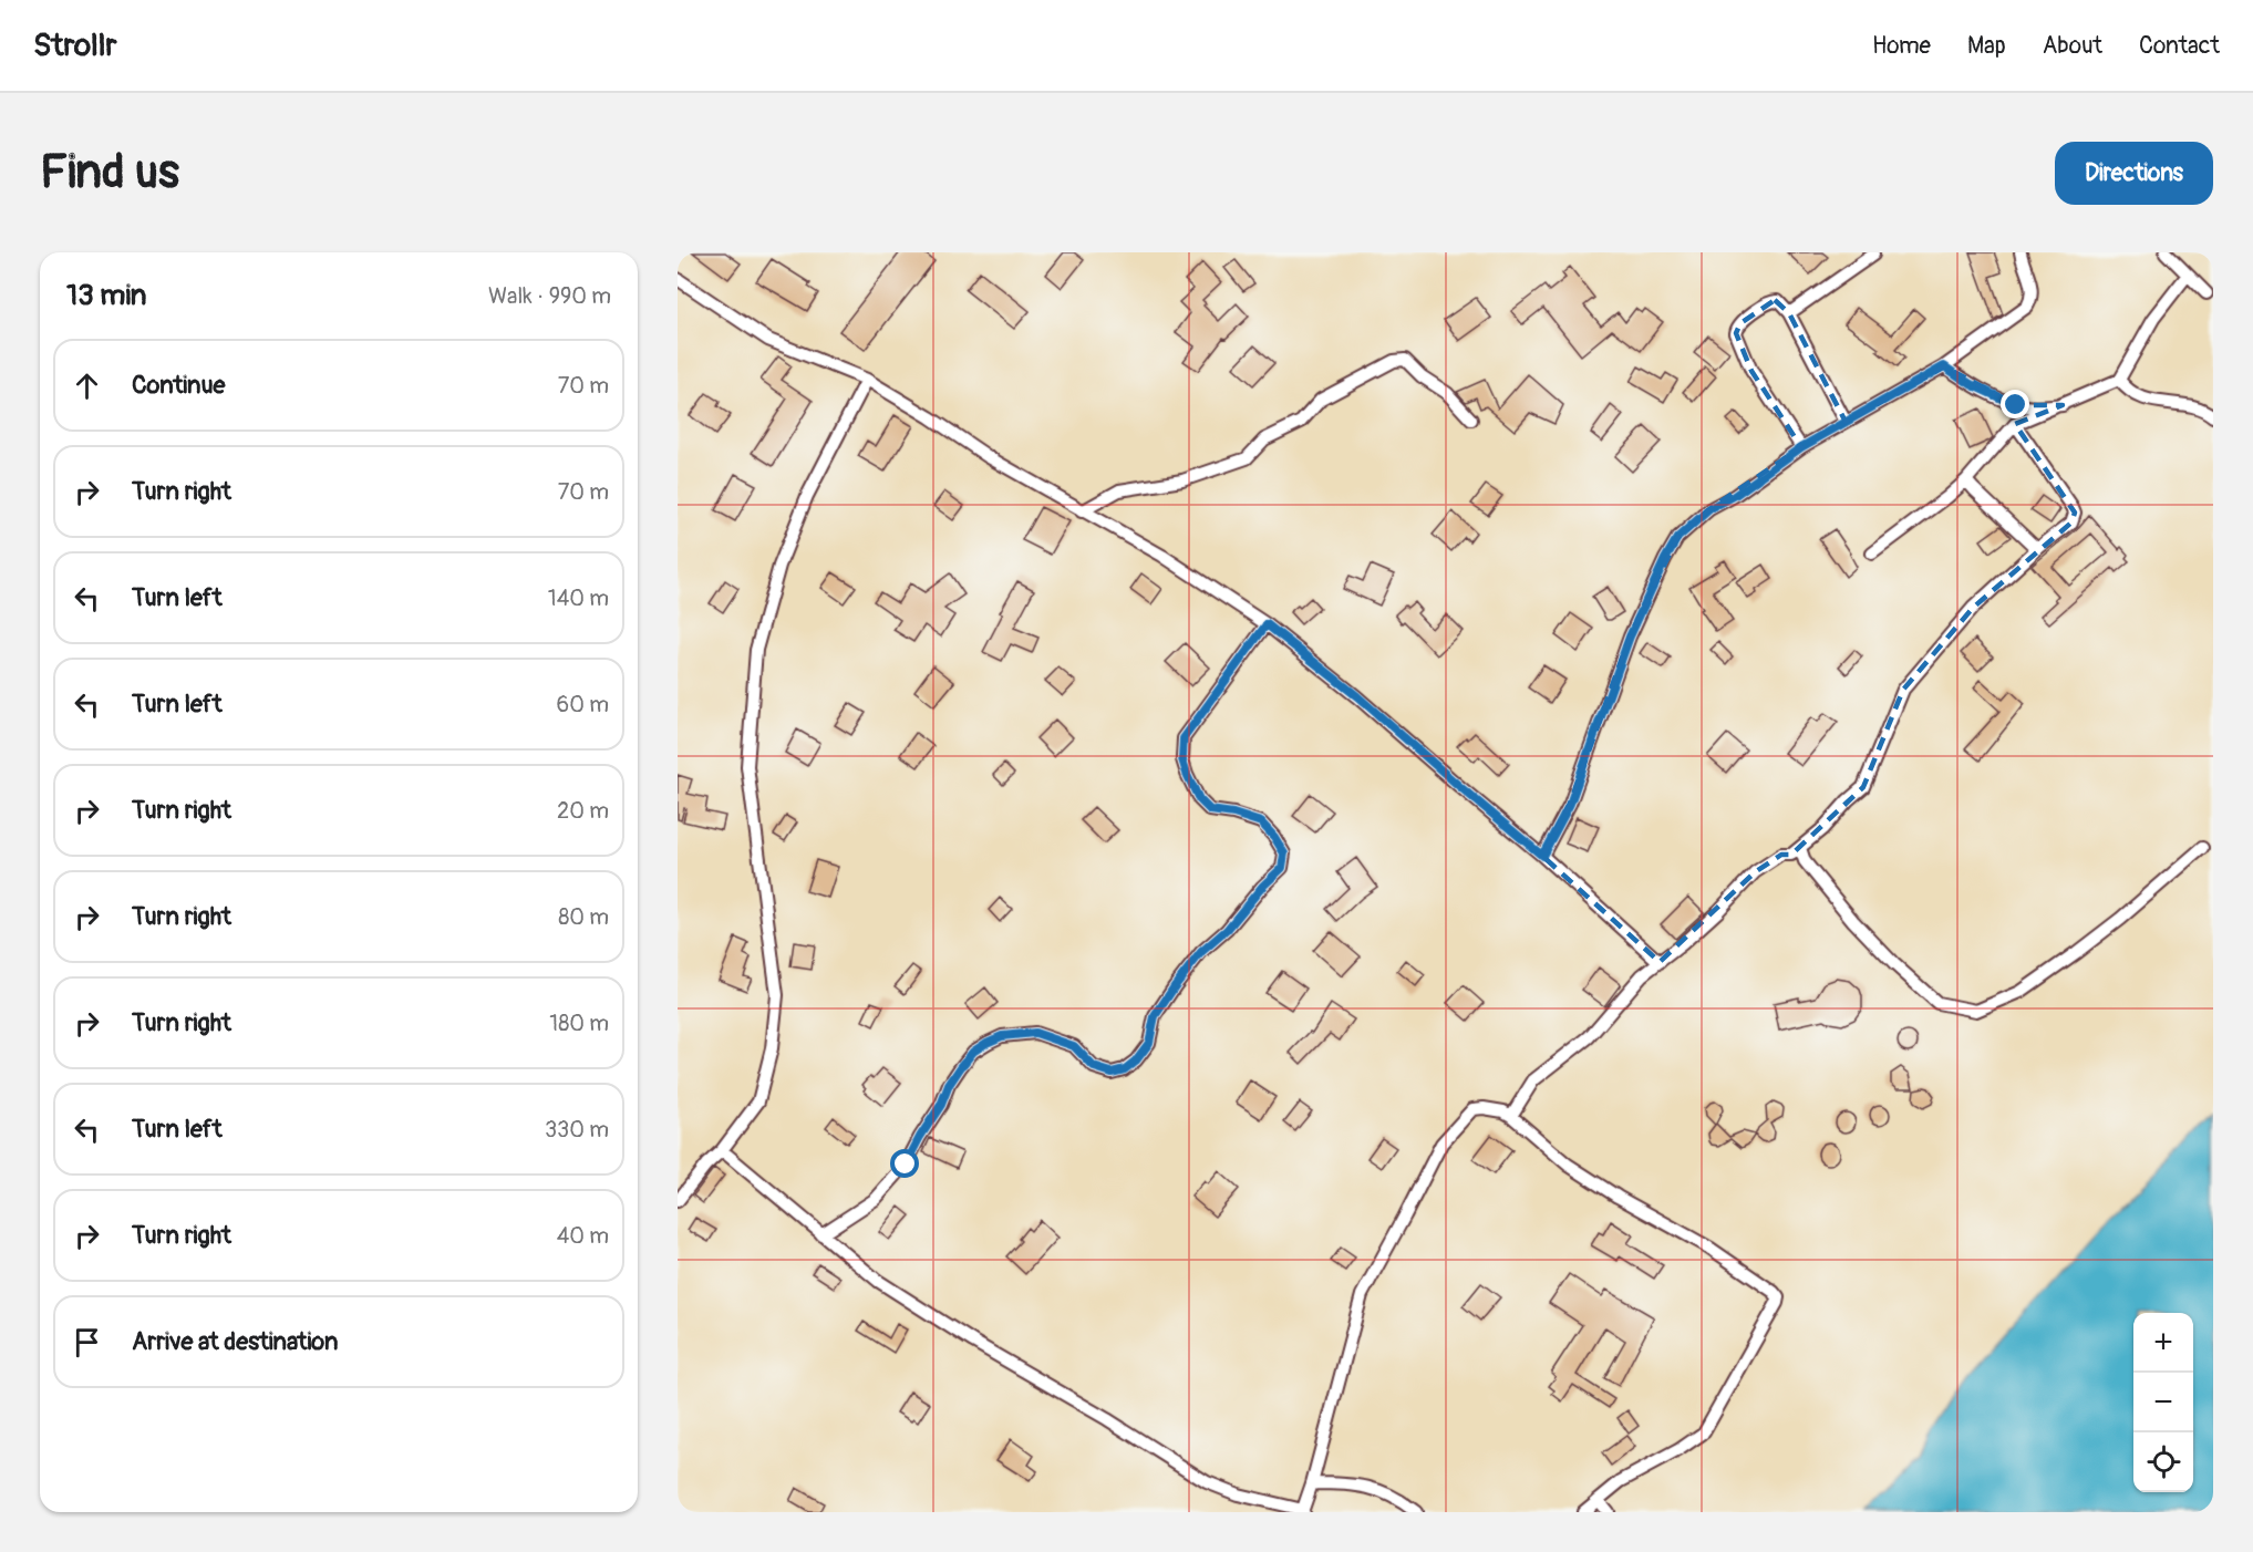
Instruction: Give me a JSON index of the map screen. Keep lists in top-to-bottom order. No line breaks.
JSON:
{"page":{"header":"Strollr","nav":["Home","Map","About","Contact"],"buttons":"Directions","title":"Find us","heading":["13 min","Walk · 990 m"],"list":[["Continue","70 m"],["Turn right","70 m"],["Turn left","140 m"],["Turn left","60 m"],["Turn right","20 m"],["Turn right","80 m"],["Turn right","180 m"],["Turn left","330 m"],["Turn right","40 m"],"Arrive at destination"],"map_buttons":["+","−"]}}
